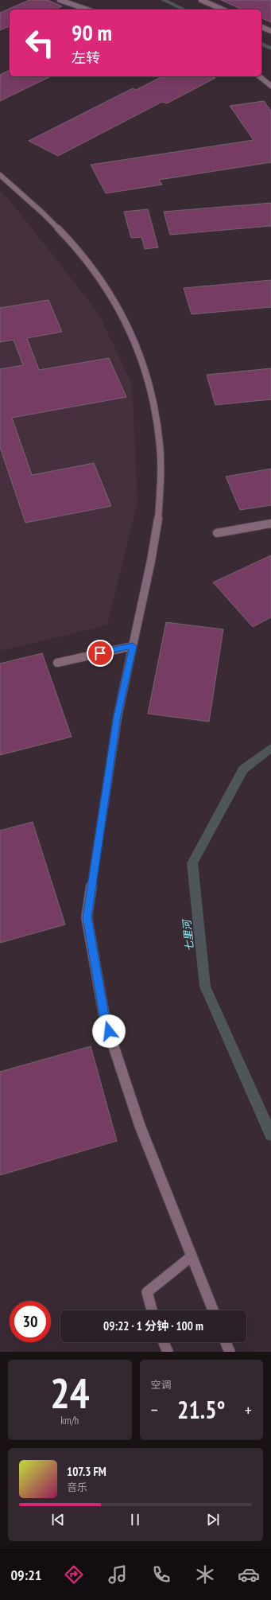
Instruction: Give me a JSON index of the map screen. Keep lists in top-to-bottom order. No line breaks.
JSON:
{"water":["七里河"],"page":{"turn":["90 m","左转"],"limit":"30","trip":"09:22 · 1 分钟 · 100 m","tile":[["24","km/h"],"空调"],"heat":["−","21.5°","+"],"song":["107.3 FM","音乐"],"tabs":"09:21"}}
